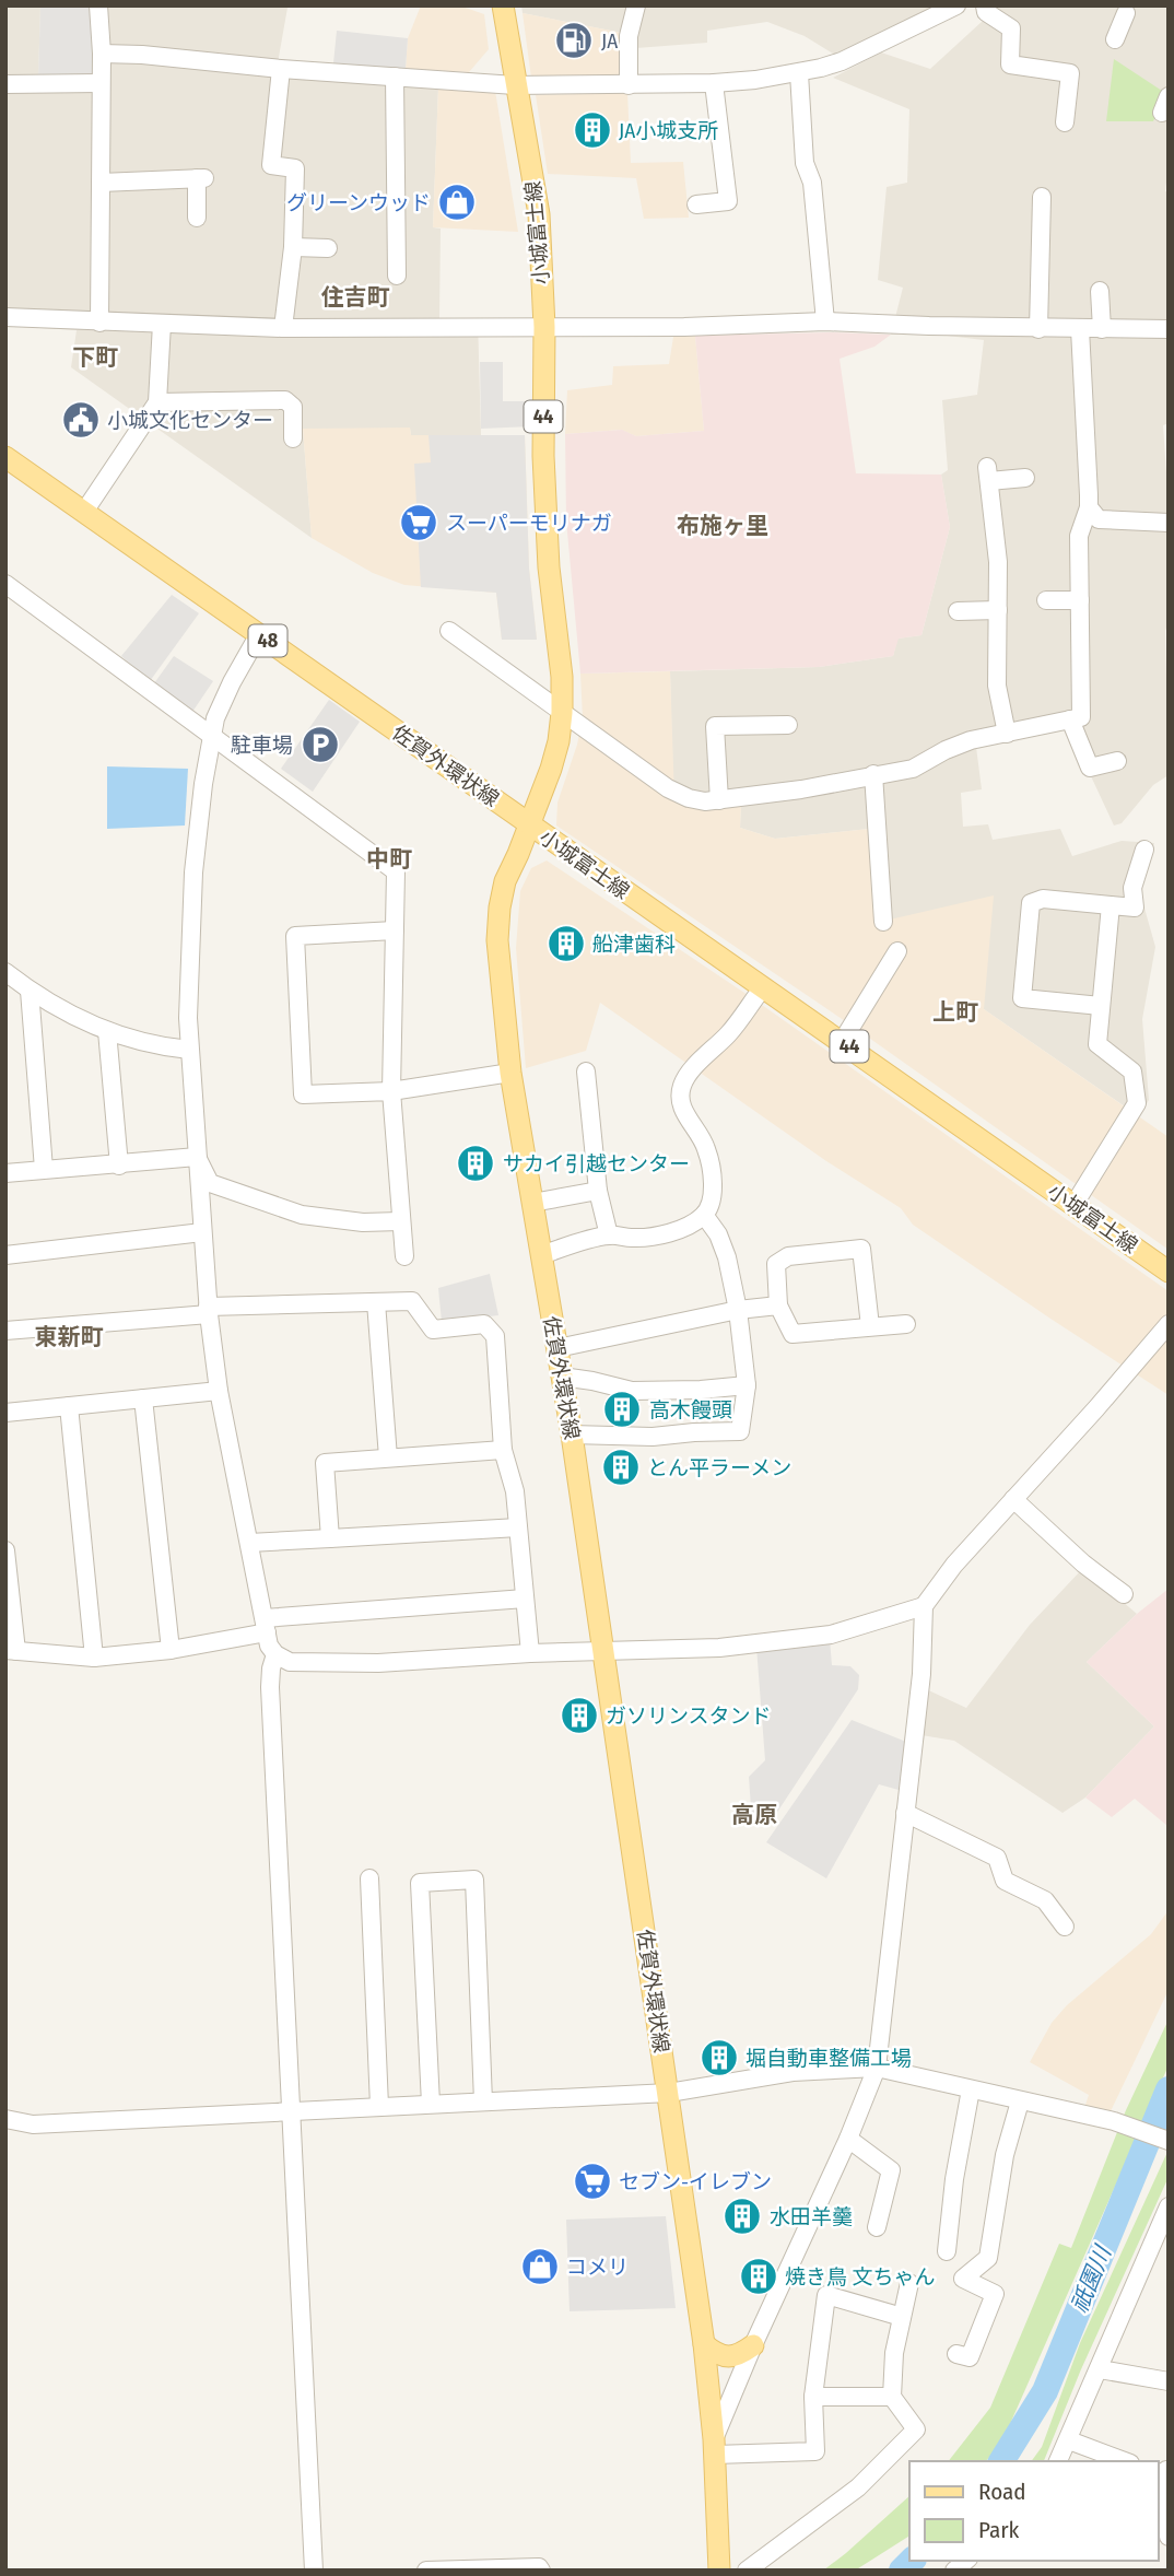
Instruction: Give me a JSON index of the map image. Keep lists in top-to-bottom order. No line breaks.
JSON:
{"streets":{"main road":["小城富士線","44","48","佐賀外環状線"]},"crossings":[["小城富士線","佐賀外環状線"]],"districts":["住吉町","下町","布施ヶ里","中町","上町","東新町","高原"],"water":["祇園川"],"places":{"fuel station":["JA"],"building":["JA小城支所","船津歯科","サカイ引越センター","高木饅頭","とん平ラーメン","ガソリンスタンド","堀自動車整備工場","水田羊羹","焼き鳥 文ちゃん"],"shop":["グリーンウッド","コメリ"],"public building":["小城文化センター"],"supermarket":["スーパーモリナガ","セブン-イレブン"],"parking":["駐車場"]},"legend":["Road","Park"]}
